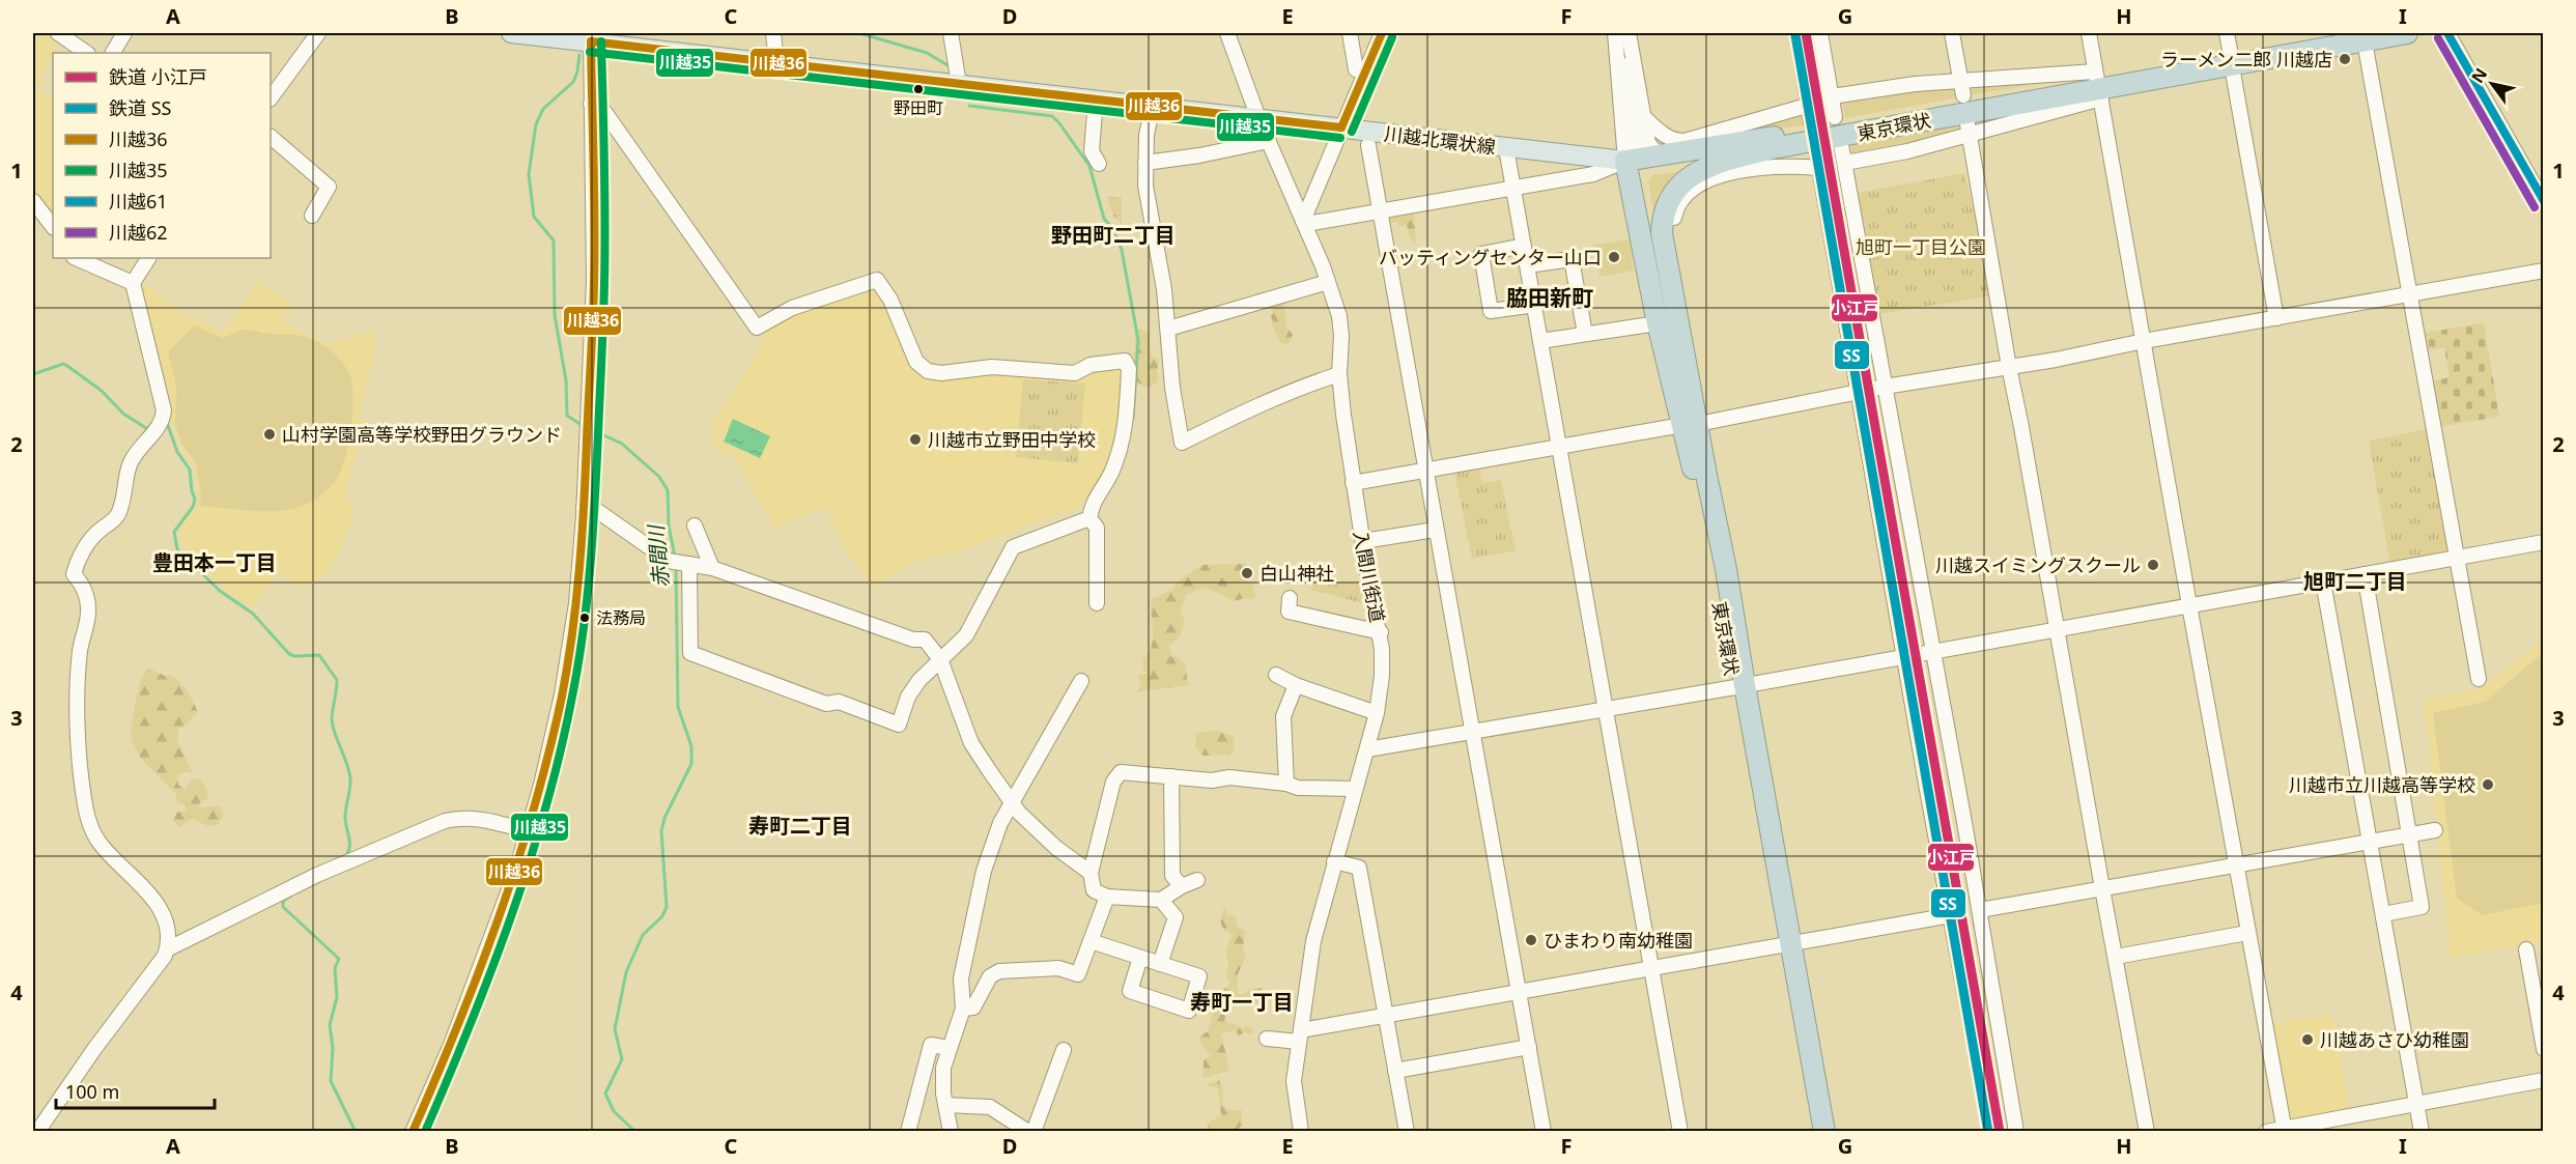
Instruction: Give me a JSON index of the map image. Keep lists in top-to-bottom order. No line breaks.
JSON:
{"streets":{"highway":["東京環状"],"main road":["川越北環状線"],"street":["入間川街道"]},"crossings":[["東京環状","川越北環状線"],["川越北環状線","入間川街道"]],"districts":["野田町二丁目","脇田新町","豊田本一丁目","旭町二丁目","寿町二丁目","寿町一丁目"],"water":["赤間川"],"parks":["旭町一丁目公園"],"places":["ラーメン二郎 川越店","野田町","バッティングセンター山口","山村学園高等学校野田グラウンド","川越市立野田中学校","川越スイミングスクール","白山神社","法務局","川越市立川越高等学校","ひまわり南幼稚園","川越あさひ幼稚園"],"lines":["rail line 小江戸","transit line 川越36","transit line 川越61","rail line SS","transit line 川越35","transit line 川越62"],"legend":["鉄道 小江戸","鉄道 SS","川越36","川越35","川越61","川越62"],"scale_bar":"100 m","north":"top left","grid":{"columns":["A","B","C","D","E","F","G","H","I"],"rows":["1","2","3","4"]}}
